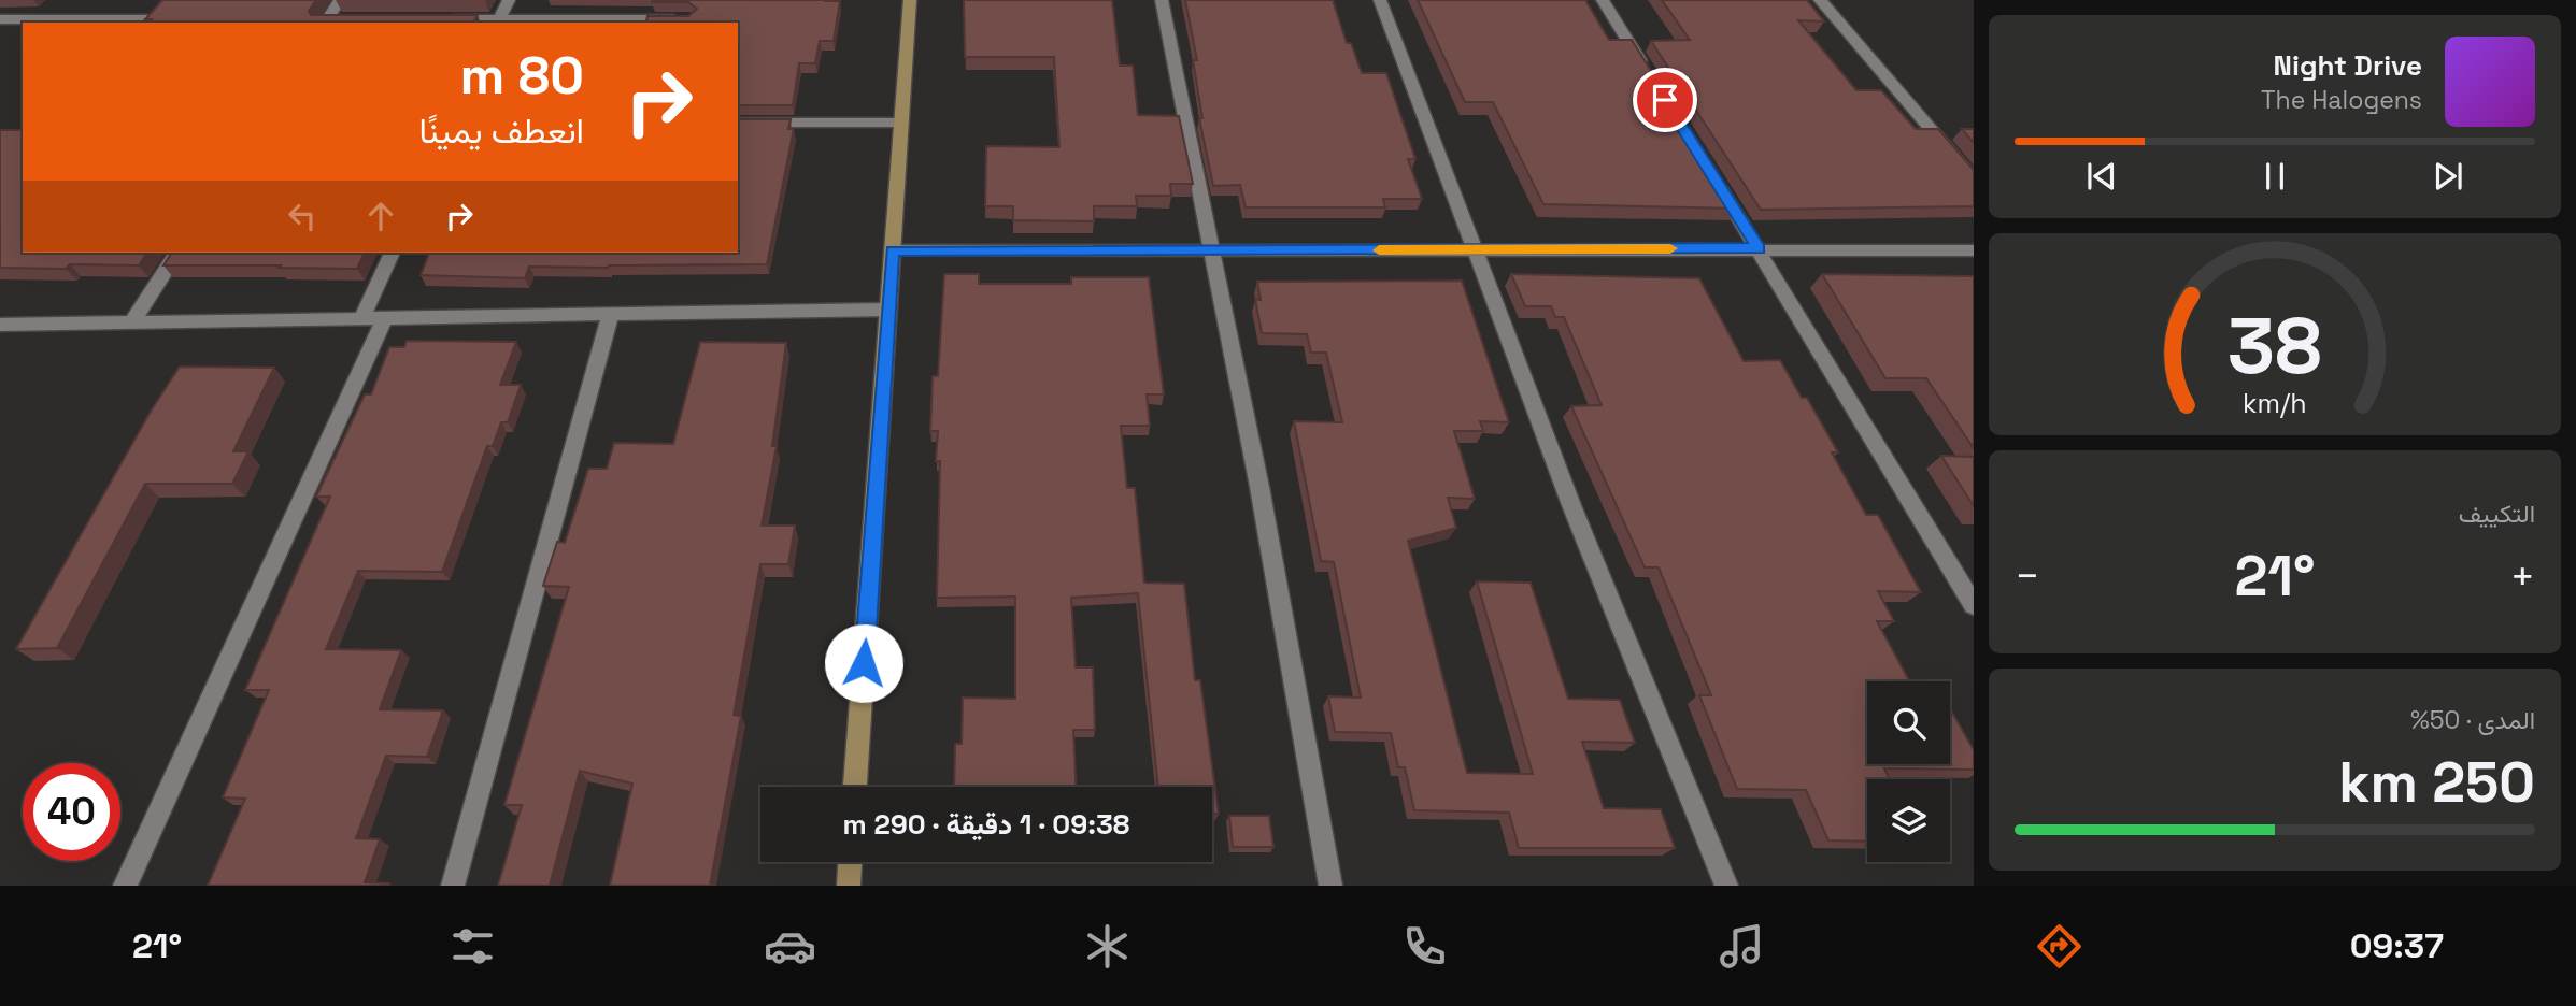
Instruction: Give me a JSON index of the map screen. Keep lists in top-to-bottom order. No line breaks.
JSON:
{"page":{"turn":["80 m","انعطف يمينًا"],"song":["Night Drive","The Halogens"],"tile":["التكييف",["المدى · 50%","250 km"]],"heat":["−","21°","+"],"limit":"40","trip":"09:38 · 1 دقيقة · 290 m","tabs":["09:37","21°"],"gauge":["38","km/h"]}}
